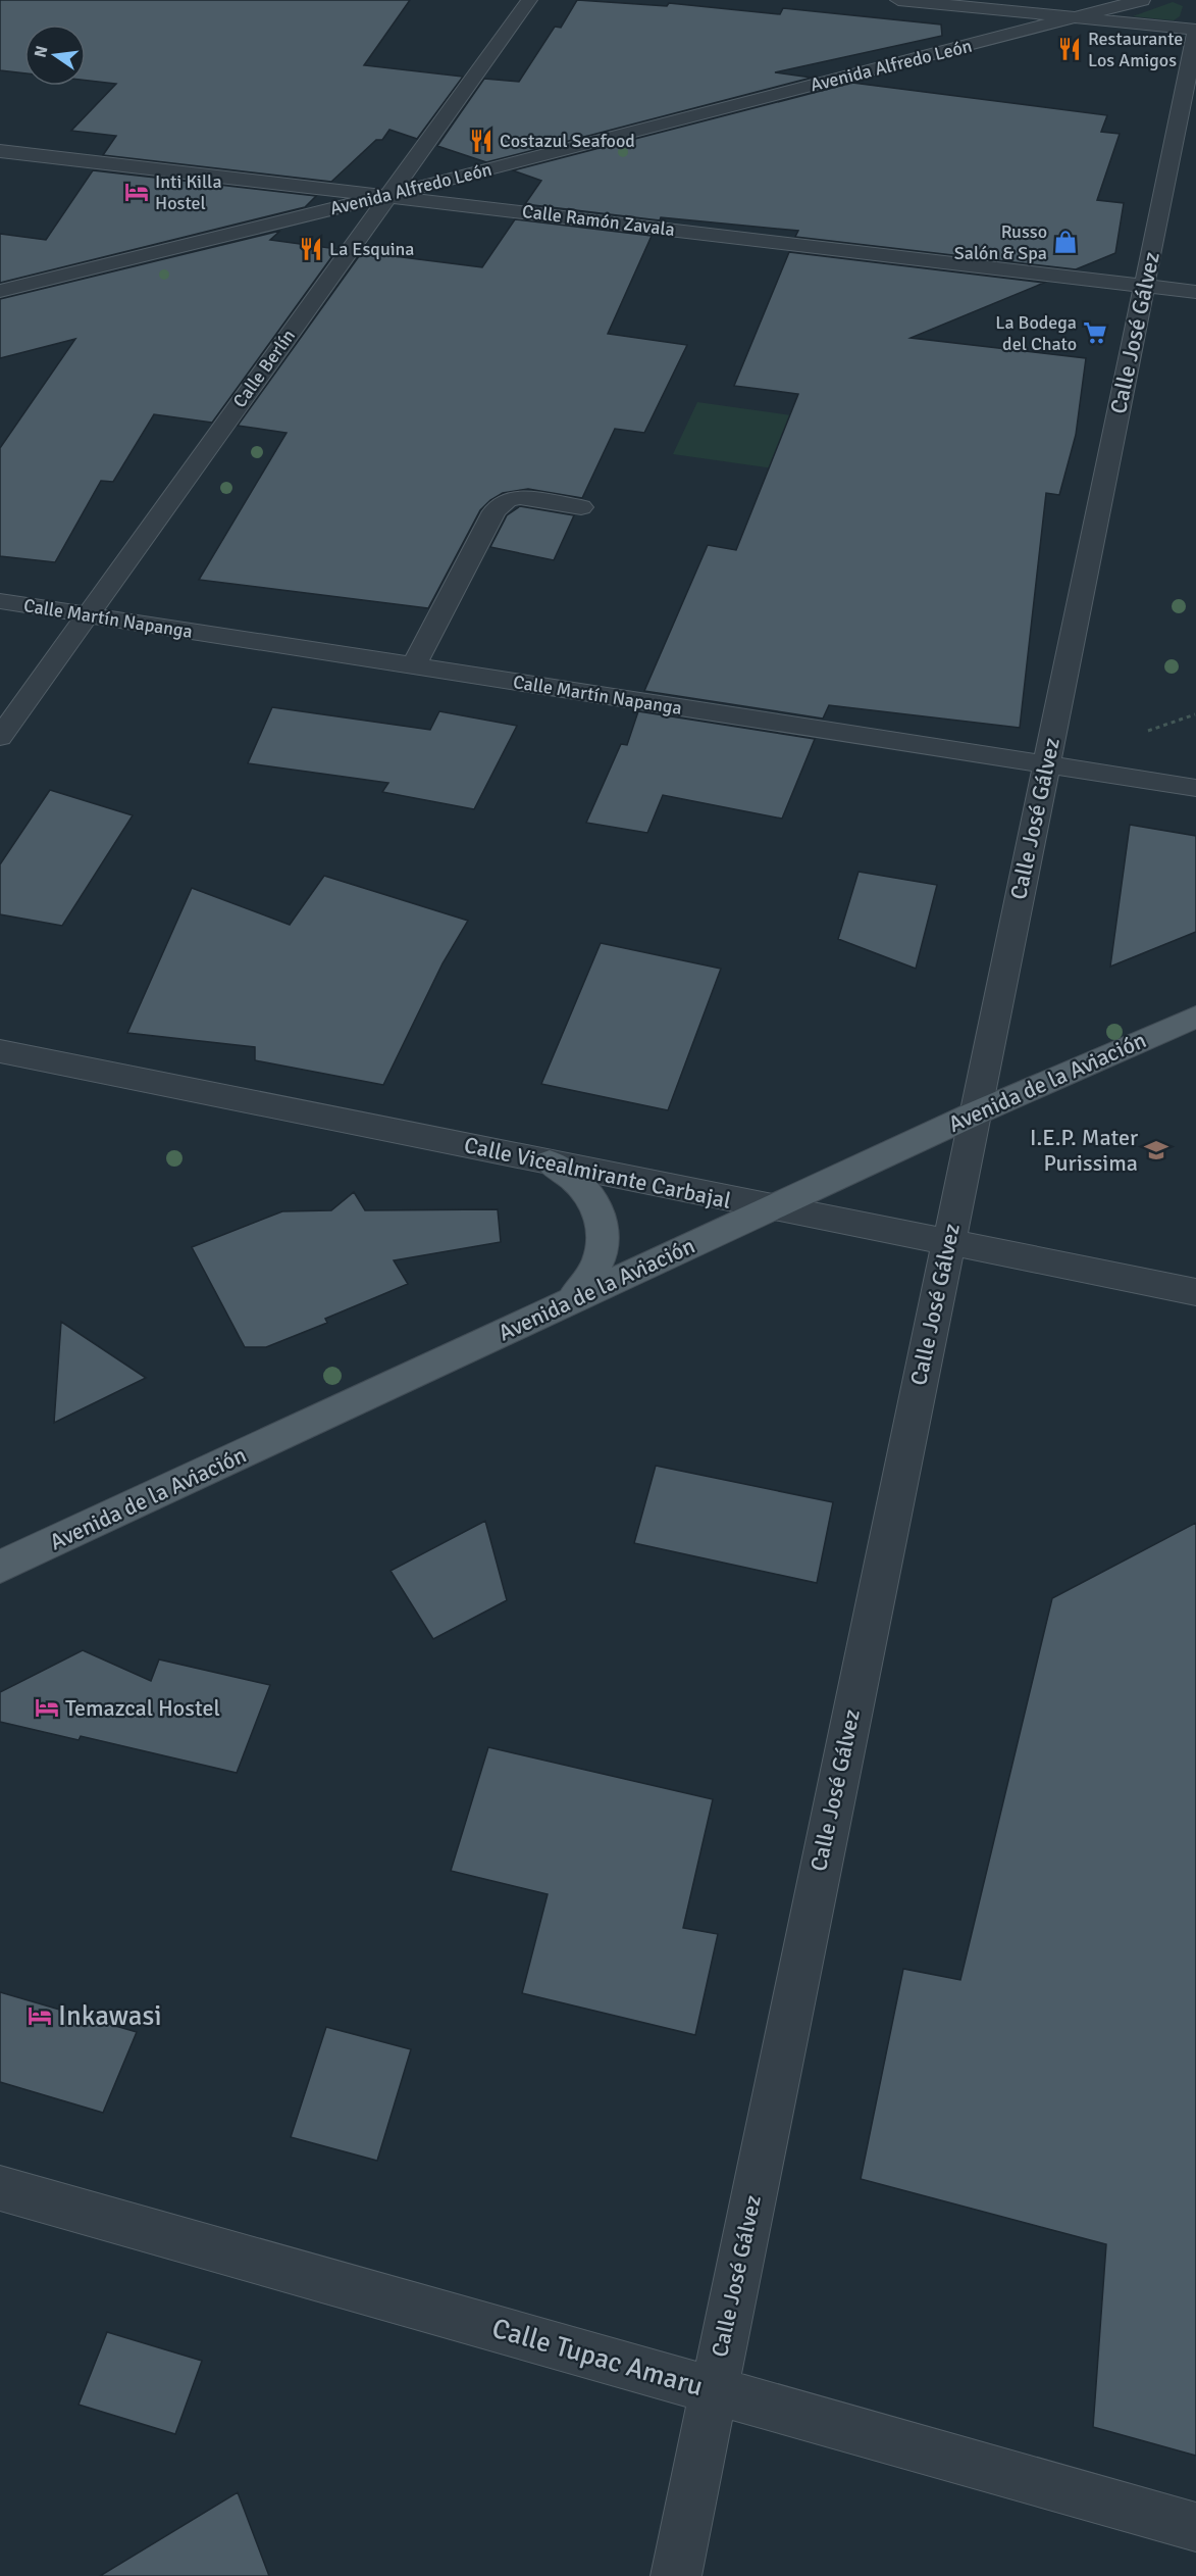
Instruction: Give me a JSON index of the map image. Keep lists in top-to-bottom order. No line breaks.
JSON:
{"streets":{"main road":["Avenida de la Aviación"],"street":["Avenida Alfredo León","Calle Ramón Zavala","Calle José Gálvez","Calle Berlín","Calle Martín Napanga","Calle Vicealmirante Carbajal","Calle Tupac Amaru"]},"crossings":[["Avenida Alfredo León","Calle Ramón Zavala"],["Avenida Alfredo León","Calle Berlín"],["Calle Ramón Zavala","Calle José Gálvez"],["Calle Ramón Zavala","Calle Berlín"],["Calle José Gálvez","Calle Martín Napanga"],["Calle José Gálvez","Avenida de la Aviación"],["Calle José Gálvez","Calle Vicealmirante Carbajal"],["Calle José Gálvez","Calle Tupac Amaru"],["Calle Berlín","Calle Martín Napanga"],["Avenida de la Aviación","Calle Vicealmirante Carbajal"]],"places":{"restaurant":["Restaurante Los Amigos","Costazul Seafood","La Esquina"],"hotel":["Inti Killa Hostel","Temazcal Hostel","Inkawasi"],"shop":["Russo Salón & Spa"],"supermarket":["La Bodega del Chato"],"school or university":["I.E.P. Mater Purissima"]},"north":"left"}
